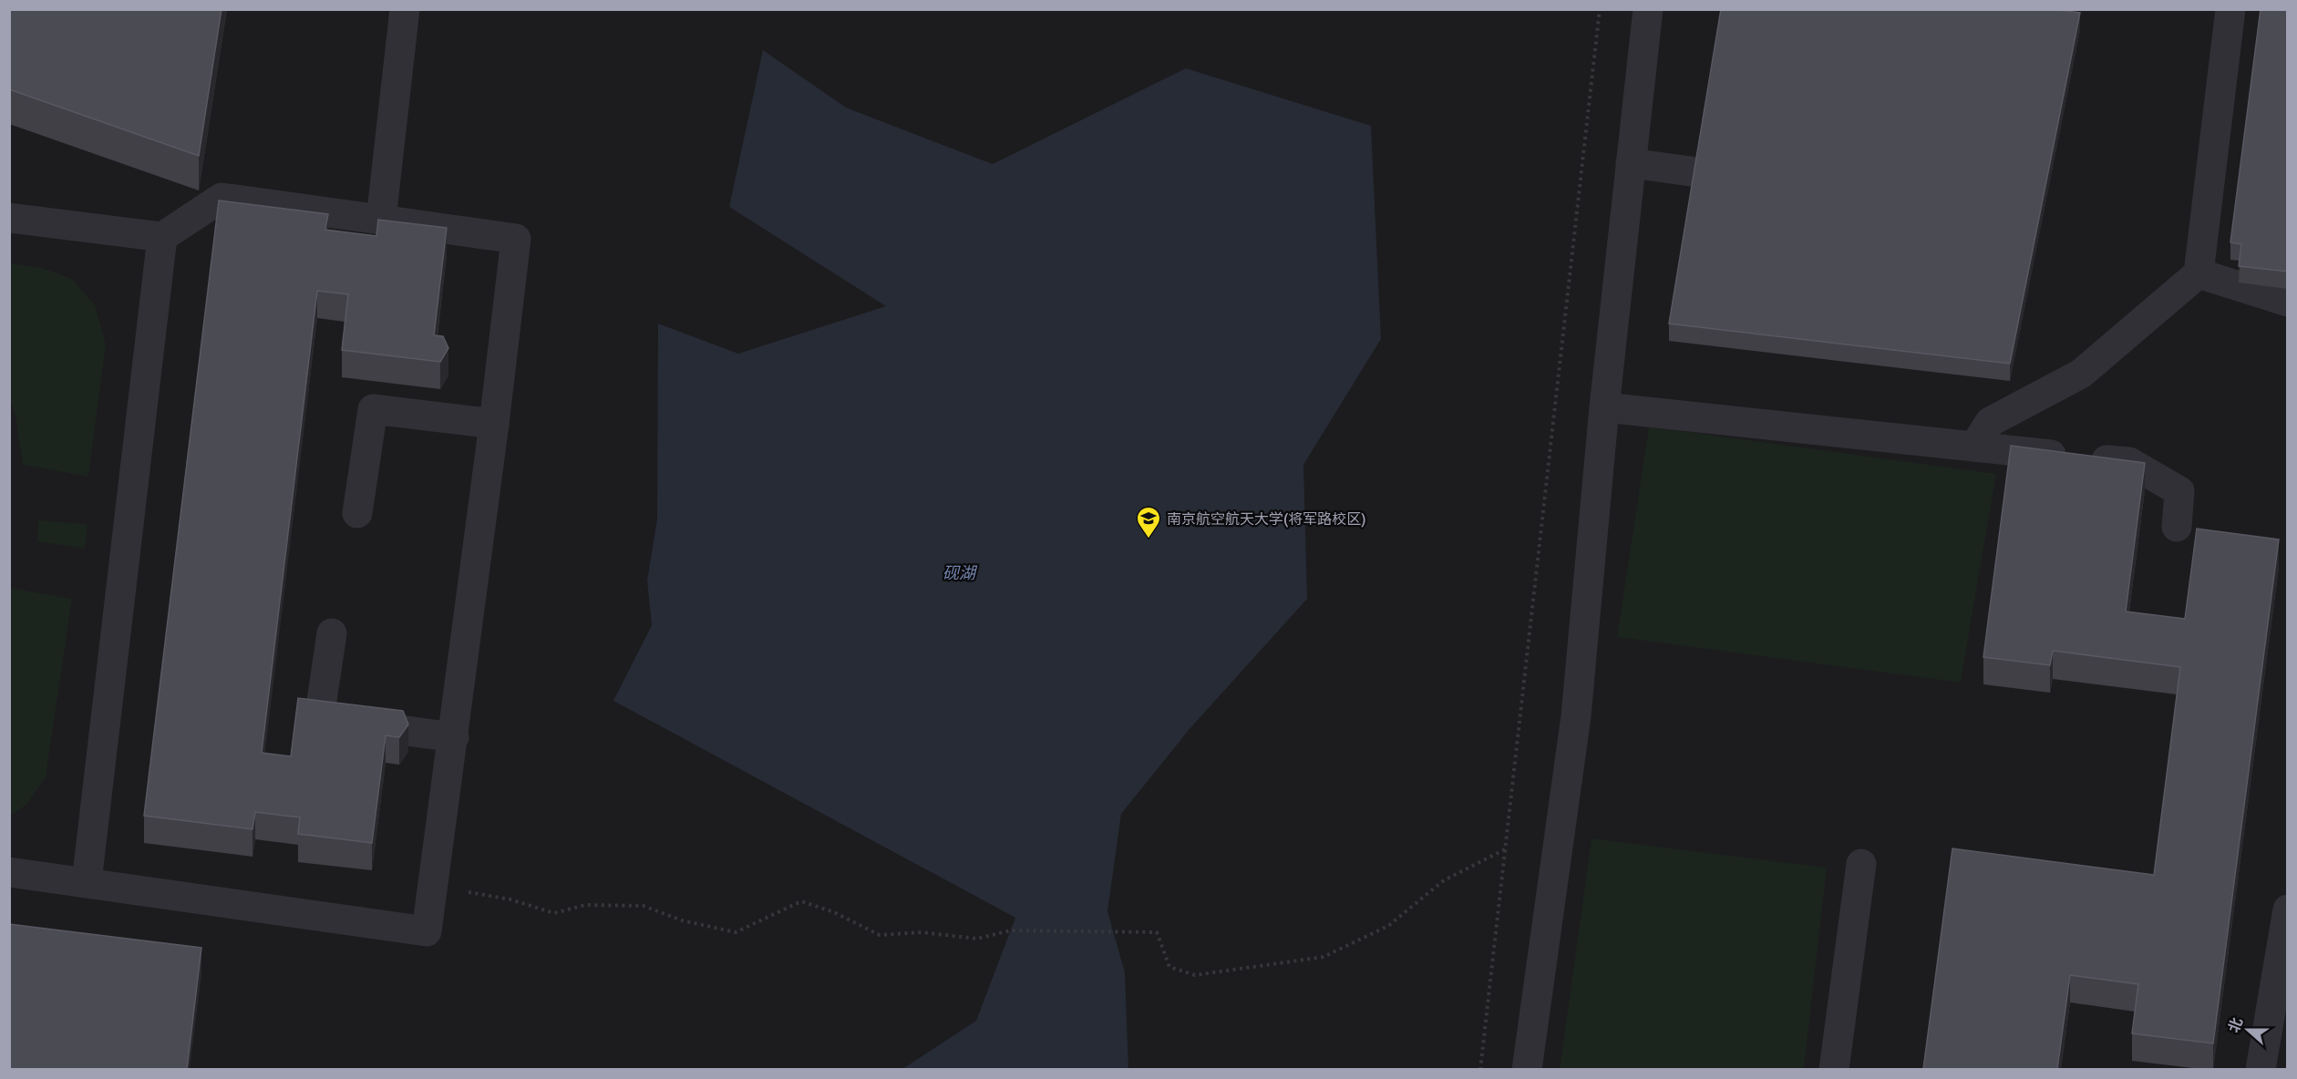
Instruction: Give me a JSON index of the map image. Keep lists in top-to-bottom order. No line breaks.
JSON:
{"water":["砚湖"],"places":{"school or university":["南京航空航天大学(将军路校区)"]},"north":"left"}
